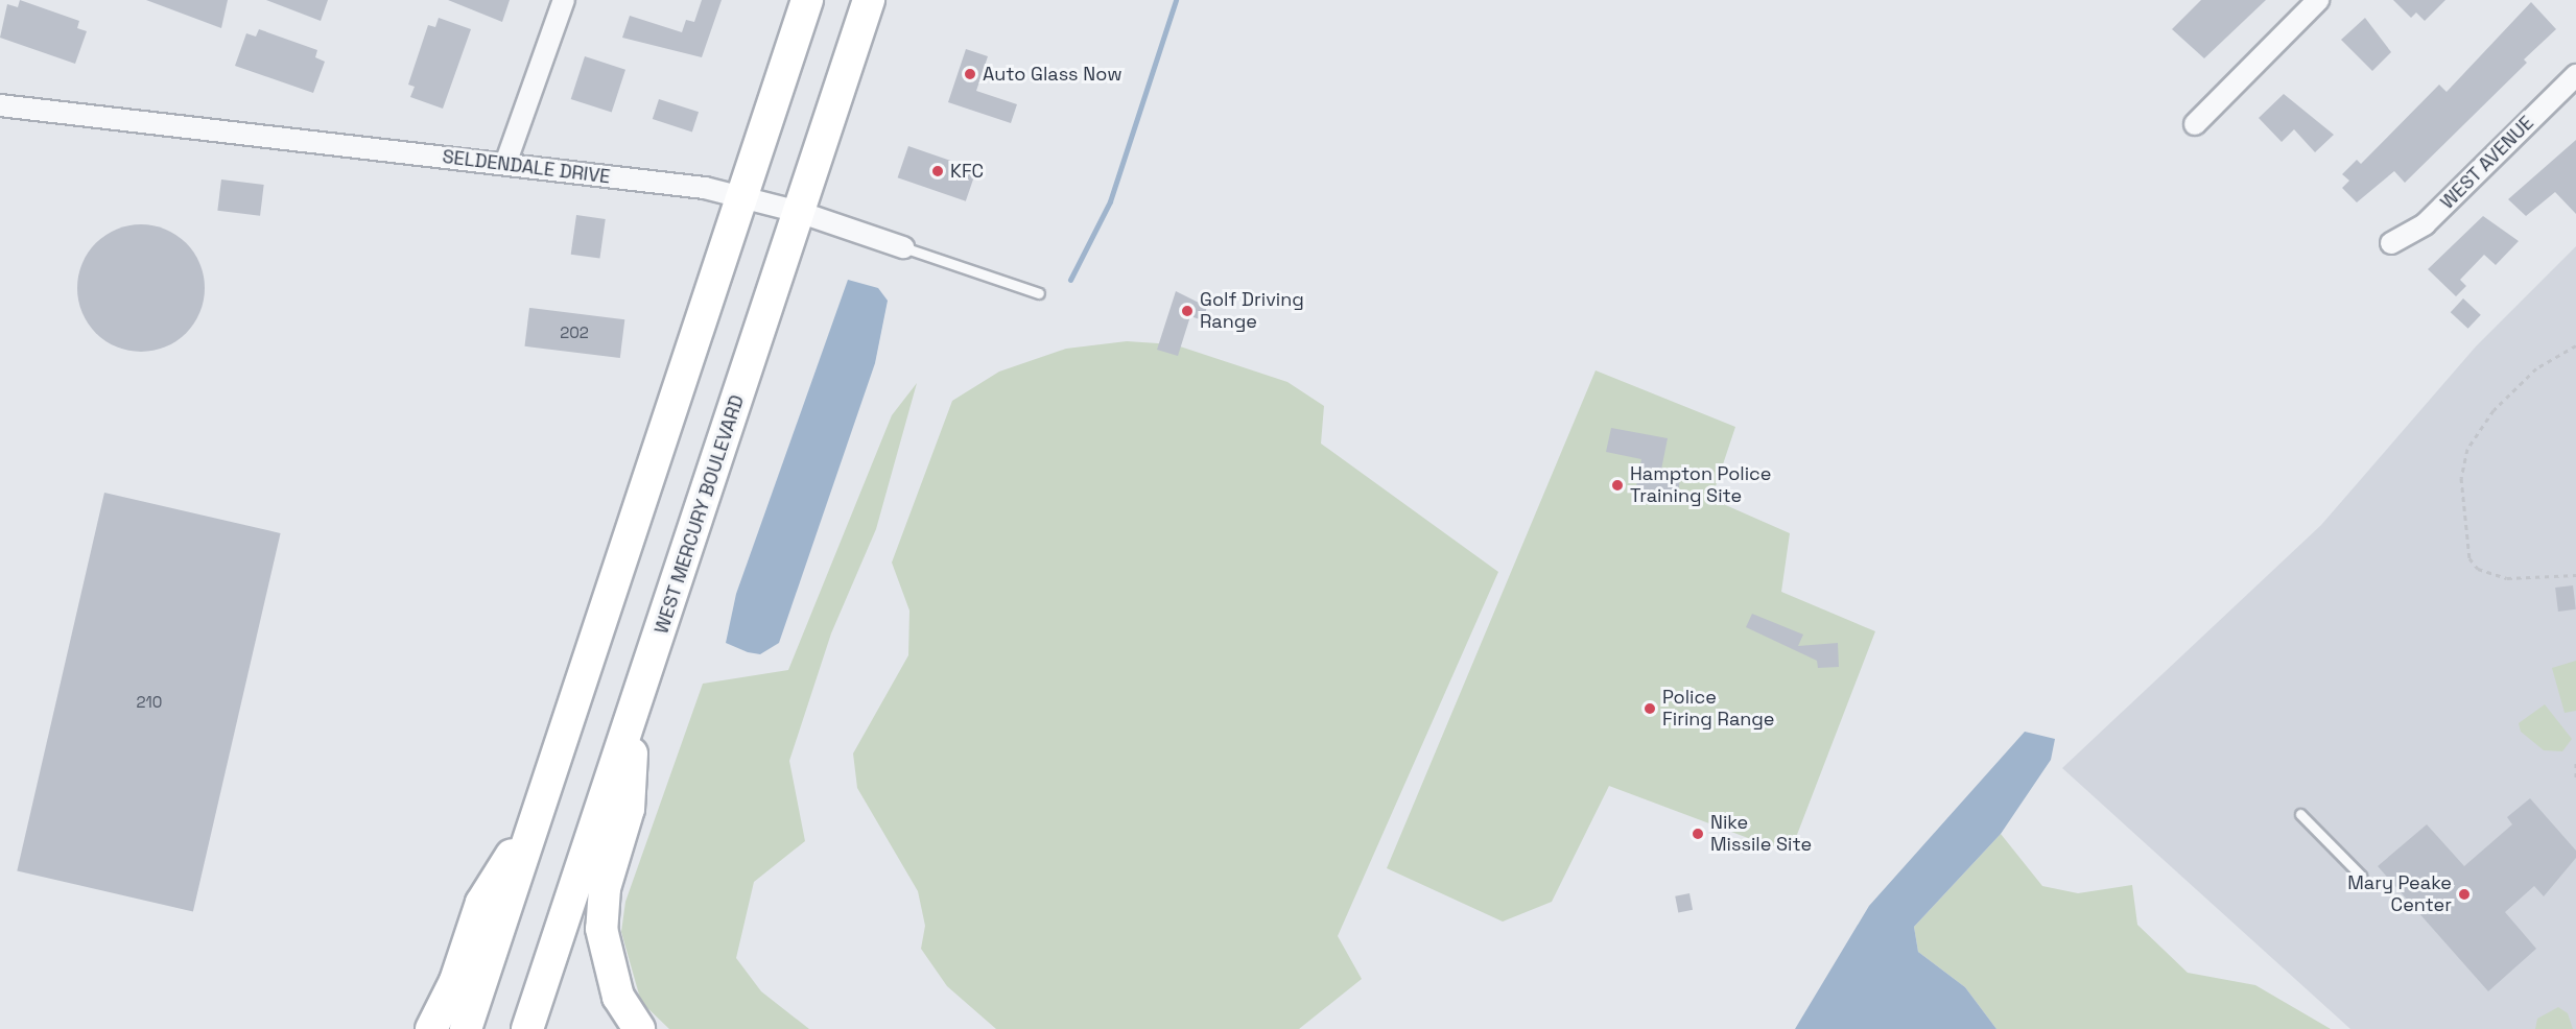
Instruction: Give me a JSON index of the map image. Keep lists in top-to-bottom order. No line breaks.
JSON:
{"streets":{"main road":["WEST MERCURY BOULEVARD"],"street":["WEST AVENUE","SELDENDALE DRIVE"]},"crossings":[["SELDENDALE DRIVE","WEST MERCURY BOULEVARD"]],"places":["Auto Glass Now","KFC","Golf Driving Range","Hampton Police Training Site","Police Firing Range","Nike Missile Site","Mary Peake Center"],"house_numbers":["202","210"]}
